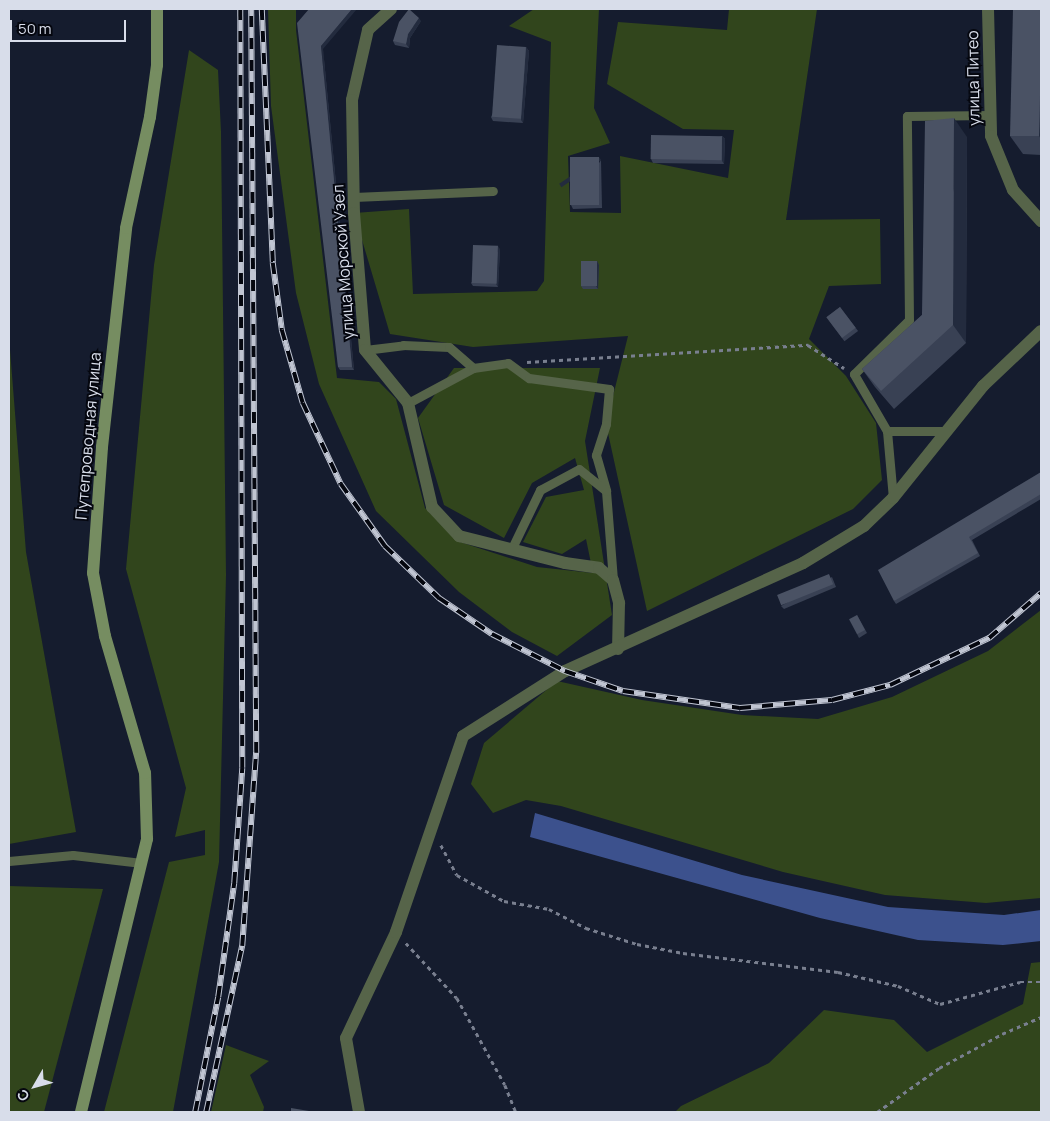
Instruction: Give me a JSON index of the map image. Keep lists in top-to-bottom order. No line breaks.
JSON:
{"streets":{"main road":["Путепроводная улица"],"street":["улица Питео","улица Морской Узел"]},"scale_bar":"50 m","north":"bottom left"}
